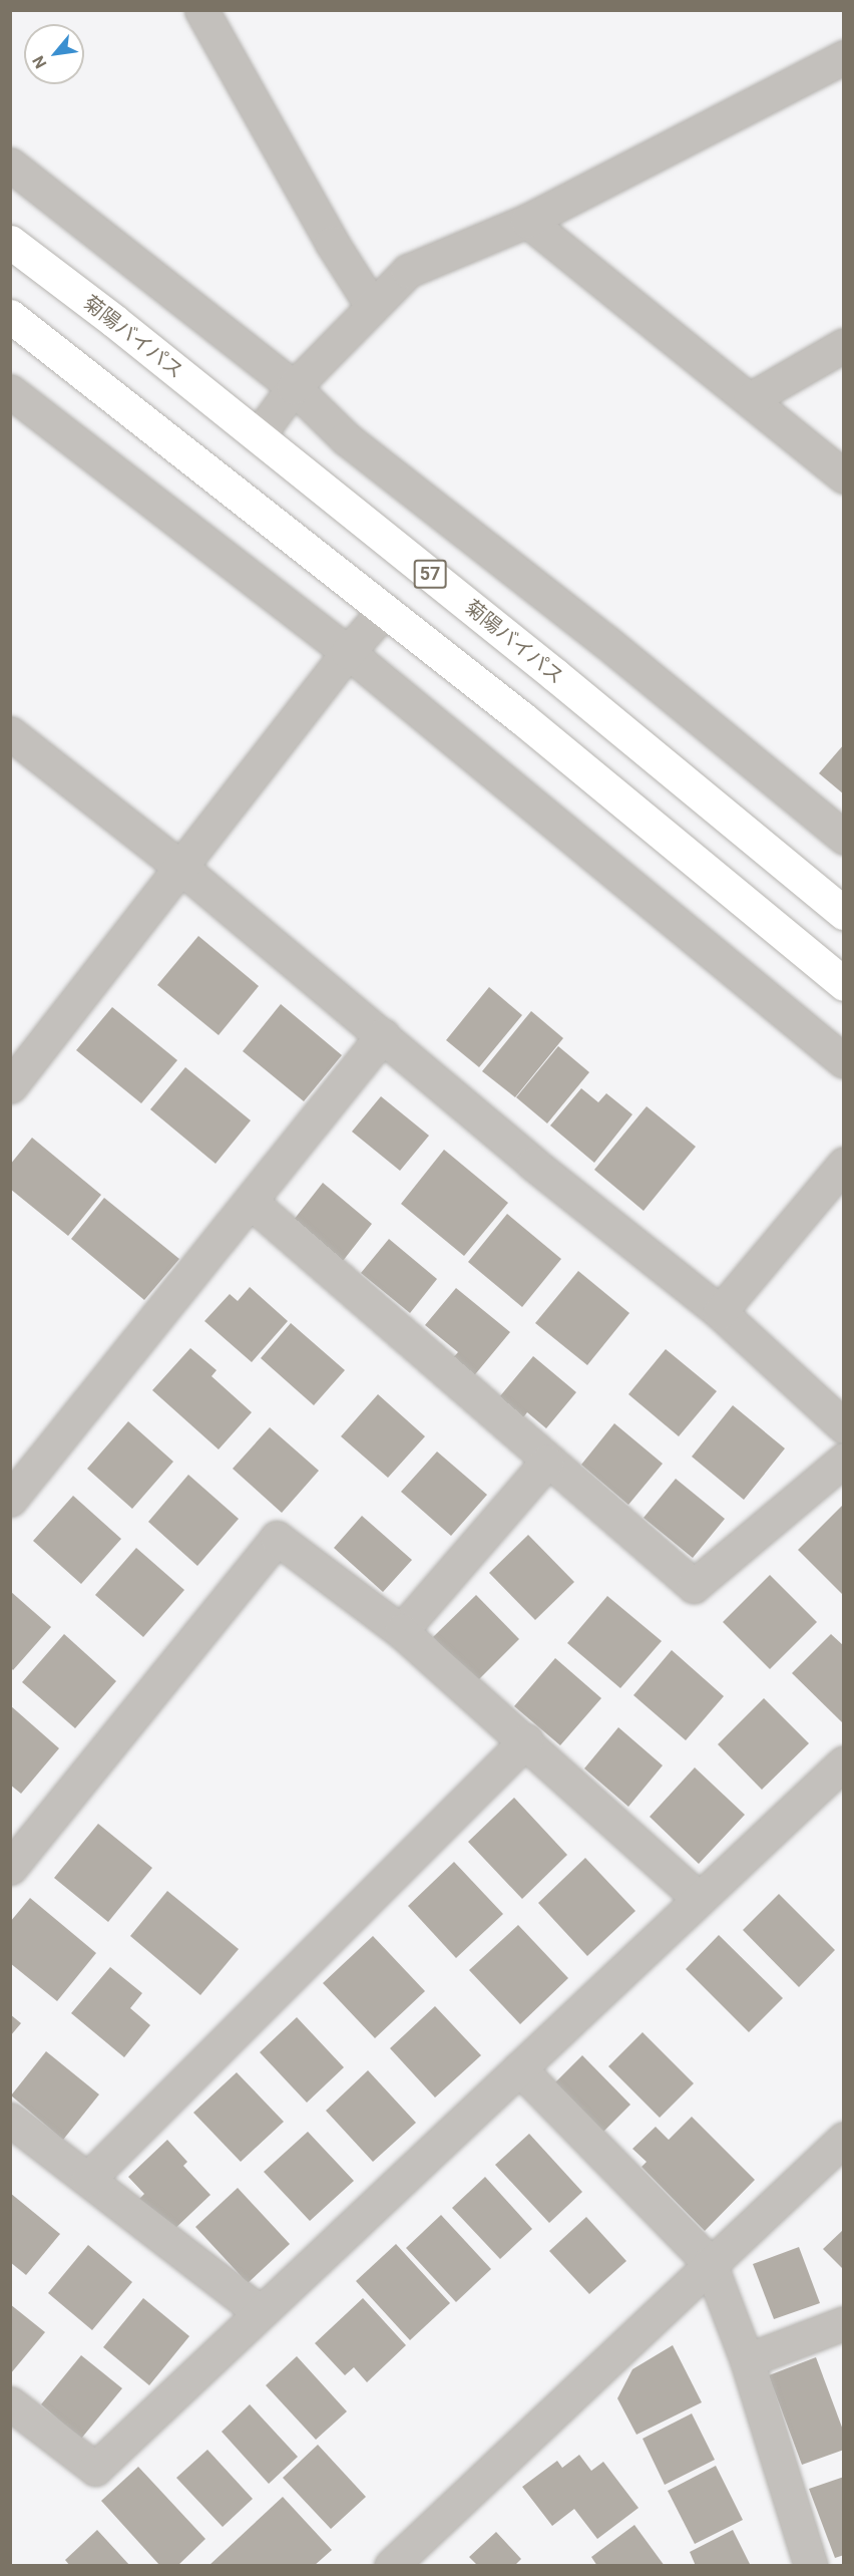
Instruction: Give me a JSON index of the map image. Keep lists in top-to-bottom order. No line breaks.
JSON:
{"streets":{"highway":["菊陽バイパス","57"]},"north":"bottom left"}
